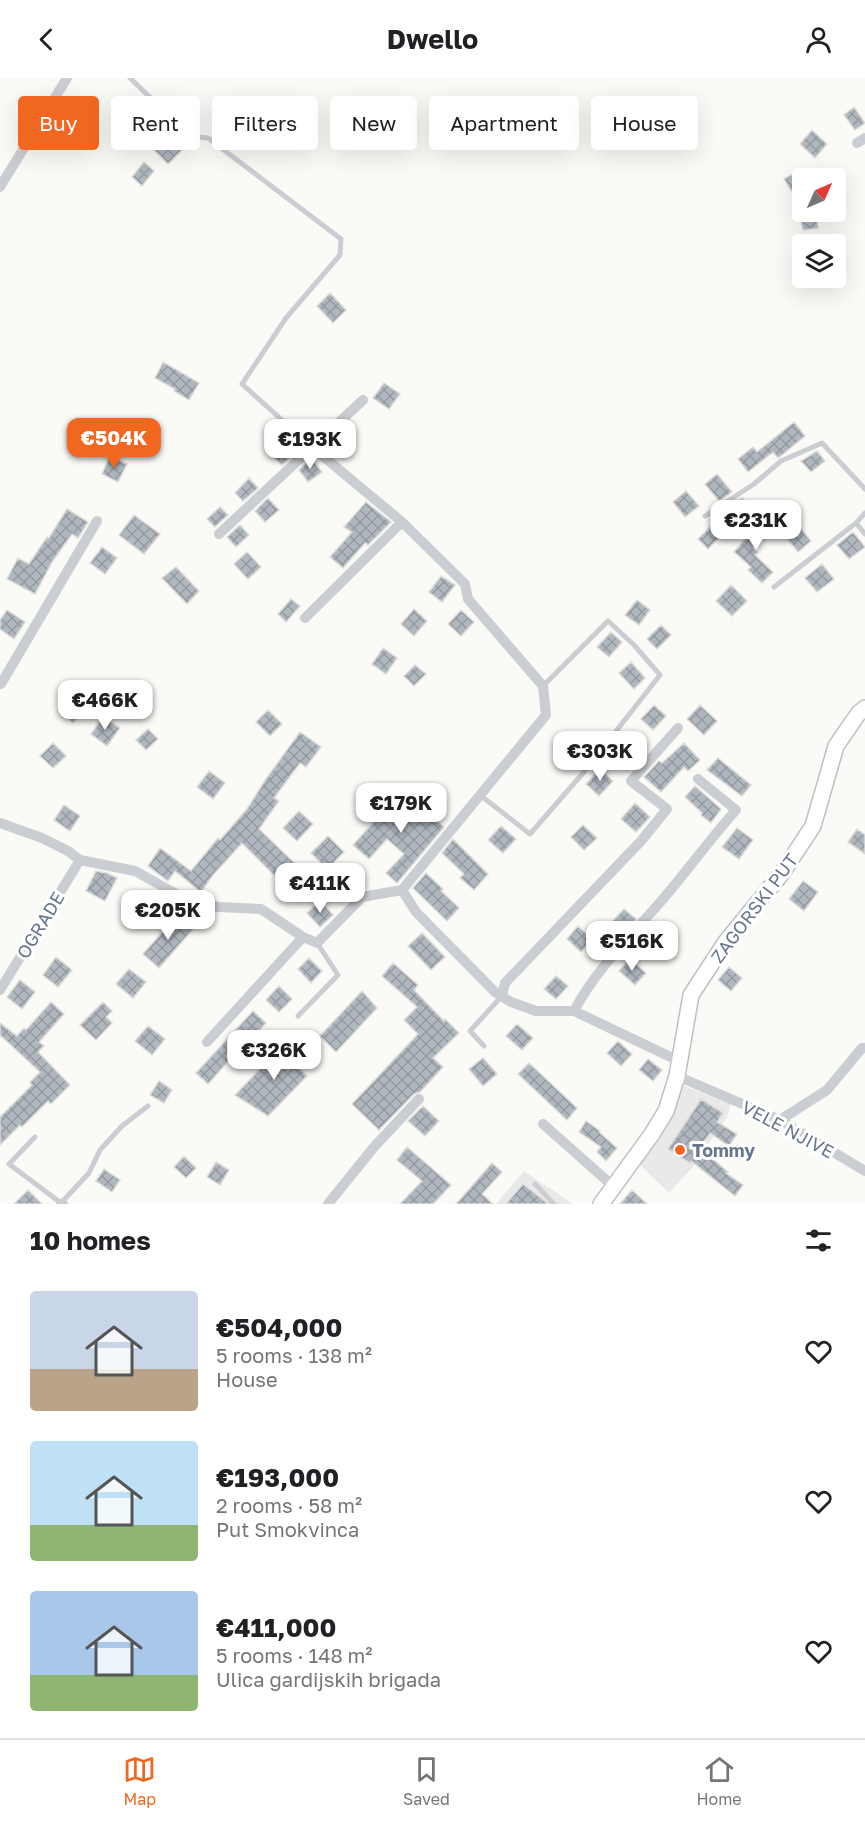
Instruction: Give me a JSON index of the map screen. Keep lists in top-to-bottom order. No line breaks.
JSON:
{"streets":{"main road":["ZAGORSKI PUT"],"street":["OGRADE","VELE NJIVE"]},"crossings":[["ZAGORSKI PUT","VELE NJIVE"]],"places":["Tommy"],"north":"top right","page":{"header":"Dwello","chip":["Buy","Rent","Filters","New","Apartment","House"],"price":["€504K","€193K","€231K","€466K","€303K","€179K","€411K","€205K","€516K","€326K"],"heading":"10 homes","list":[{"name":"€504,000","note":"5 rooms · 138 m² · House"},{"name":"€193,000","note":"2 rooms · 58 m² · Put Smokvinca"},{"name":"€411,000","note":"5 rooms · 148 m² · Ulica gardijskih brigada"}],"tabs":["Map","Saved","Home"]}}
